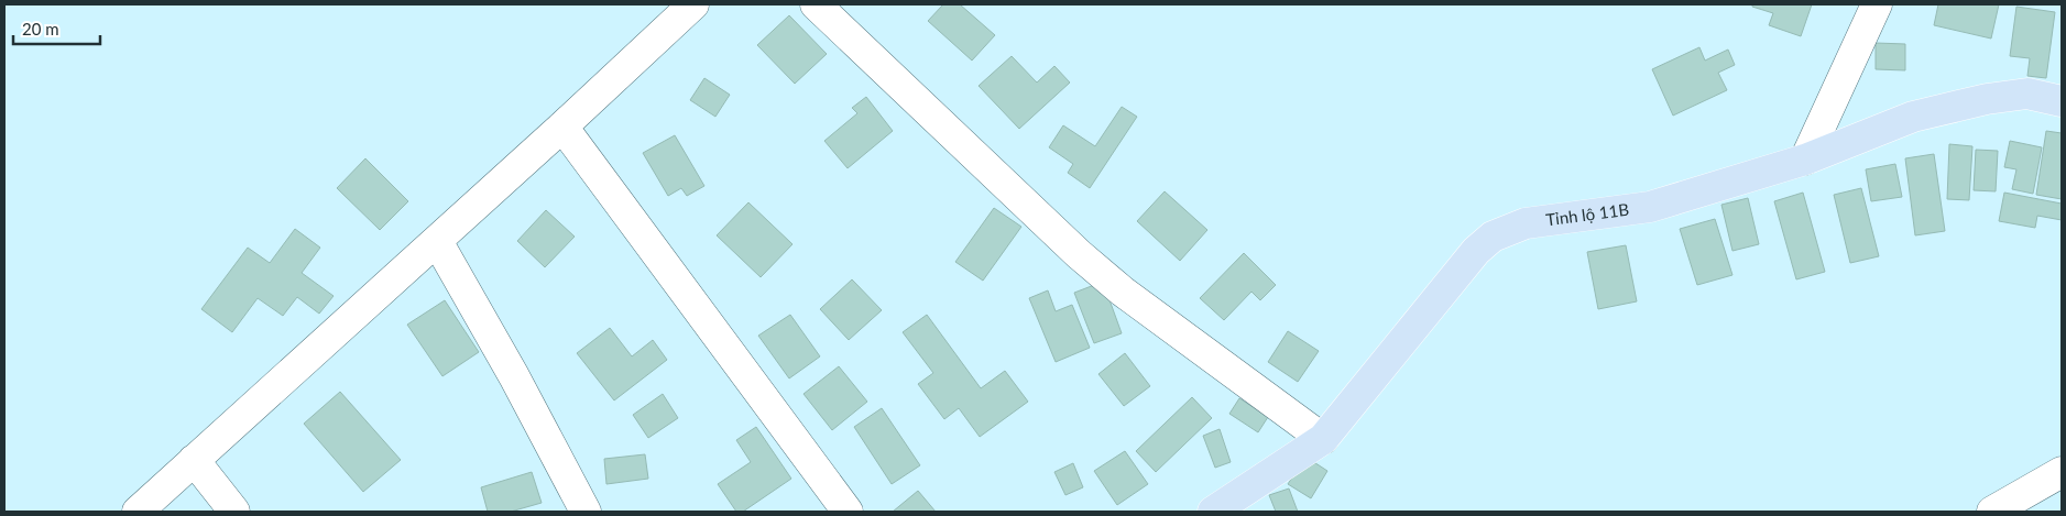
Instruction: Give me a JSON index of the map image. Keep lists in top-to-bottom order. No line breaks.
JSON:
{"streets":{"main road":["Tỉnh lộ 11B"]},"scale_bar":"20 m"}
